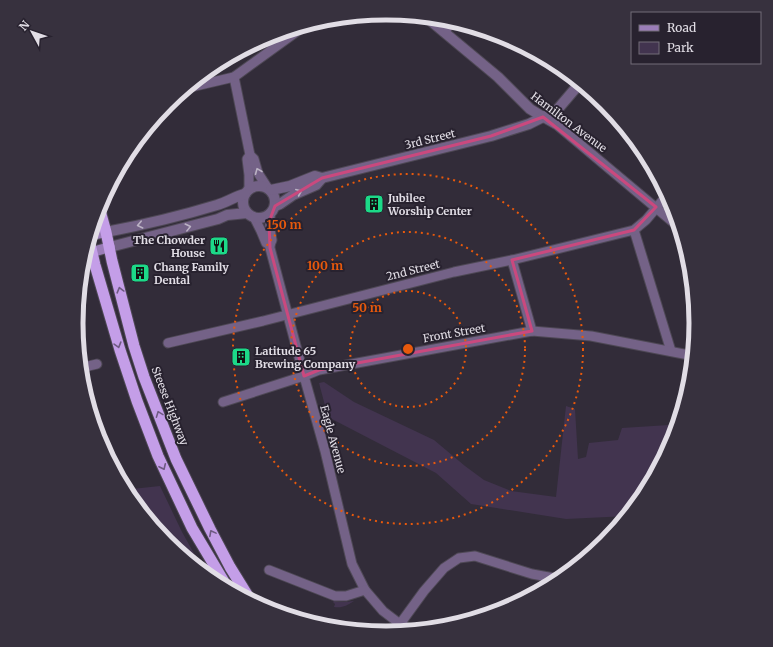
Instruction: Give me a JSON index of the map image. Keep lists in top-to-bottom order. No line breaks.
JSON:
{"streets":{"highway":["Steese Highway"],"street":["Hamilton Avenue","3rd Street","2nd Street","Front Street","Eagle Avenue"]},"crossings":[["Hamilton Avenue","3rd Street"],["Hamilton Avenue","2nd Street"],["3rd Street","Eagle Avenue"],["2nd Street","Eagle Avenue"],["Front Street","Eagle Avenue"]],"places":{"building":["Jubilee Worship Center","Chang Family Dental","Latitude 65 Brewing Company"],"restaurant":["The Chowder House"]},"legend":["Road","Park"],"north":"top left","rings":["150 m","100 m","50 m"]}
